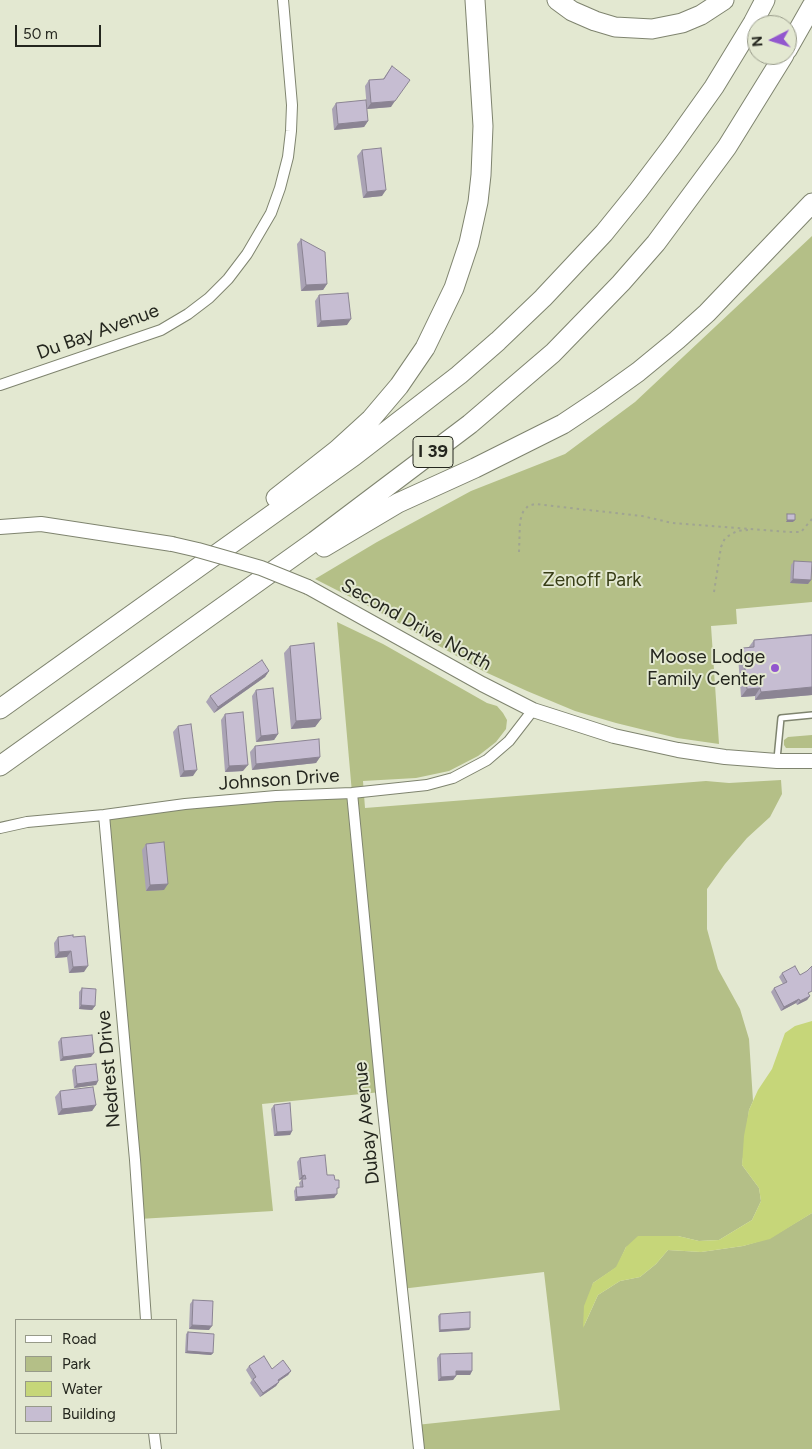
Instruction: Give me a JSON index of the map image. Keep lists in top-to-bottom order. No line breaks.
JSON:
{"streets":{"highway":["I 39"],"street":["Du Bay Avenue","Second Drive North","Johnson Drive","Nedrest Drive","Dubay Avenue"]},"crossings":[["Second Drive North","Johnson Drive"],["Johnson Drive","Nedrest Drive"],["Johnson Drive","Dubay Avenue"]],"parks":["Zenoff Park"],"places":["Moose Lodge Family Center"],"legend":["Road","Park","Water","Building"],"scale_bar":"50 m","north":"left"}
